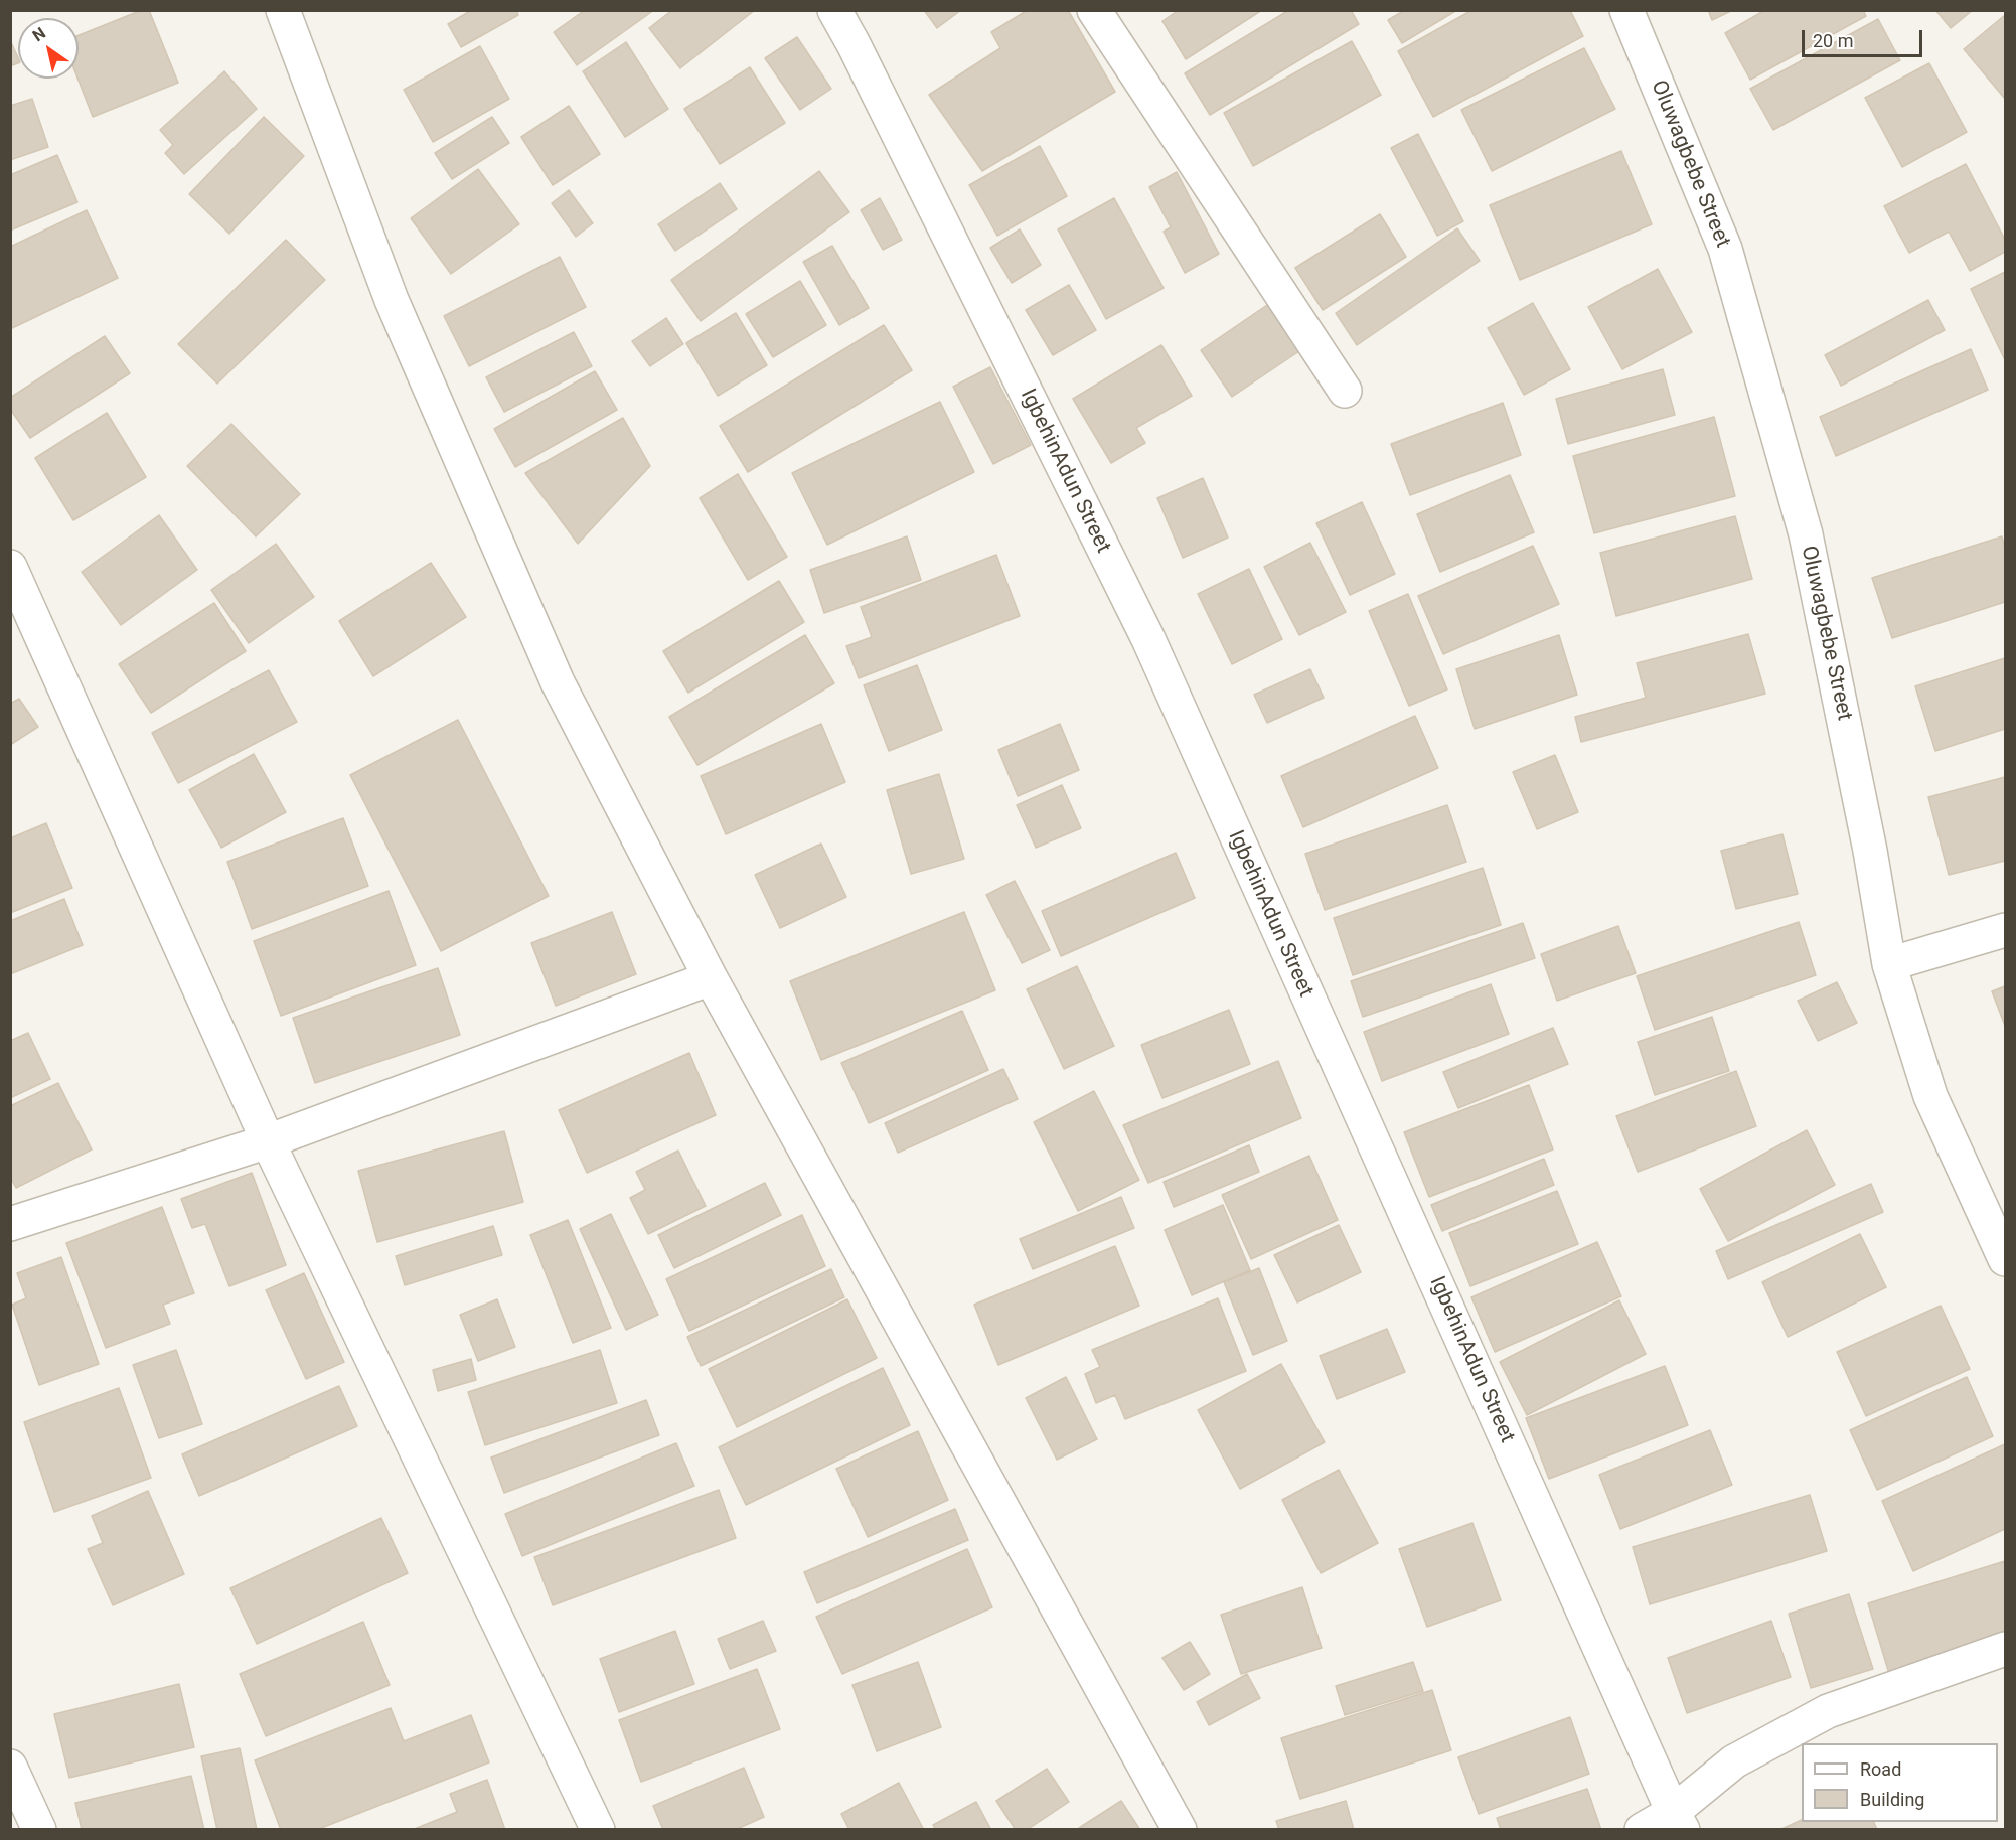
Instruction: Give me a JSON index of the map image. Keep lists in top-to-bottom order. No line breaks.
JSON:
{"streets":{"street":["Oluwagbebe Street","IgbehinAdun Street"]},"legend":["Road","Building"],"scale_bar":"20 m","north":"top left"}
